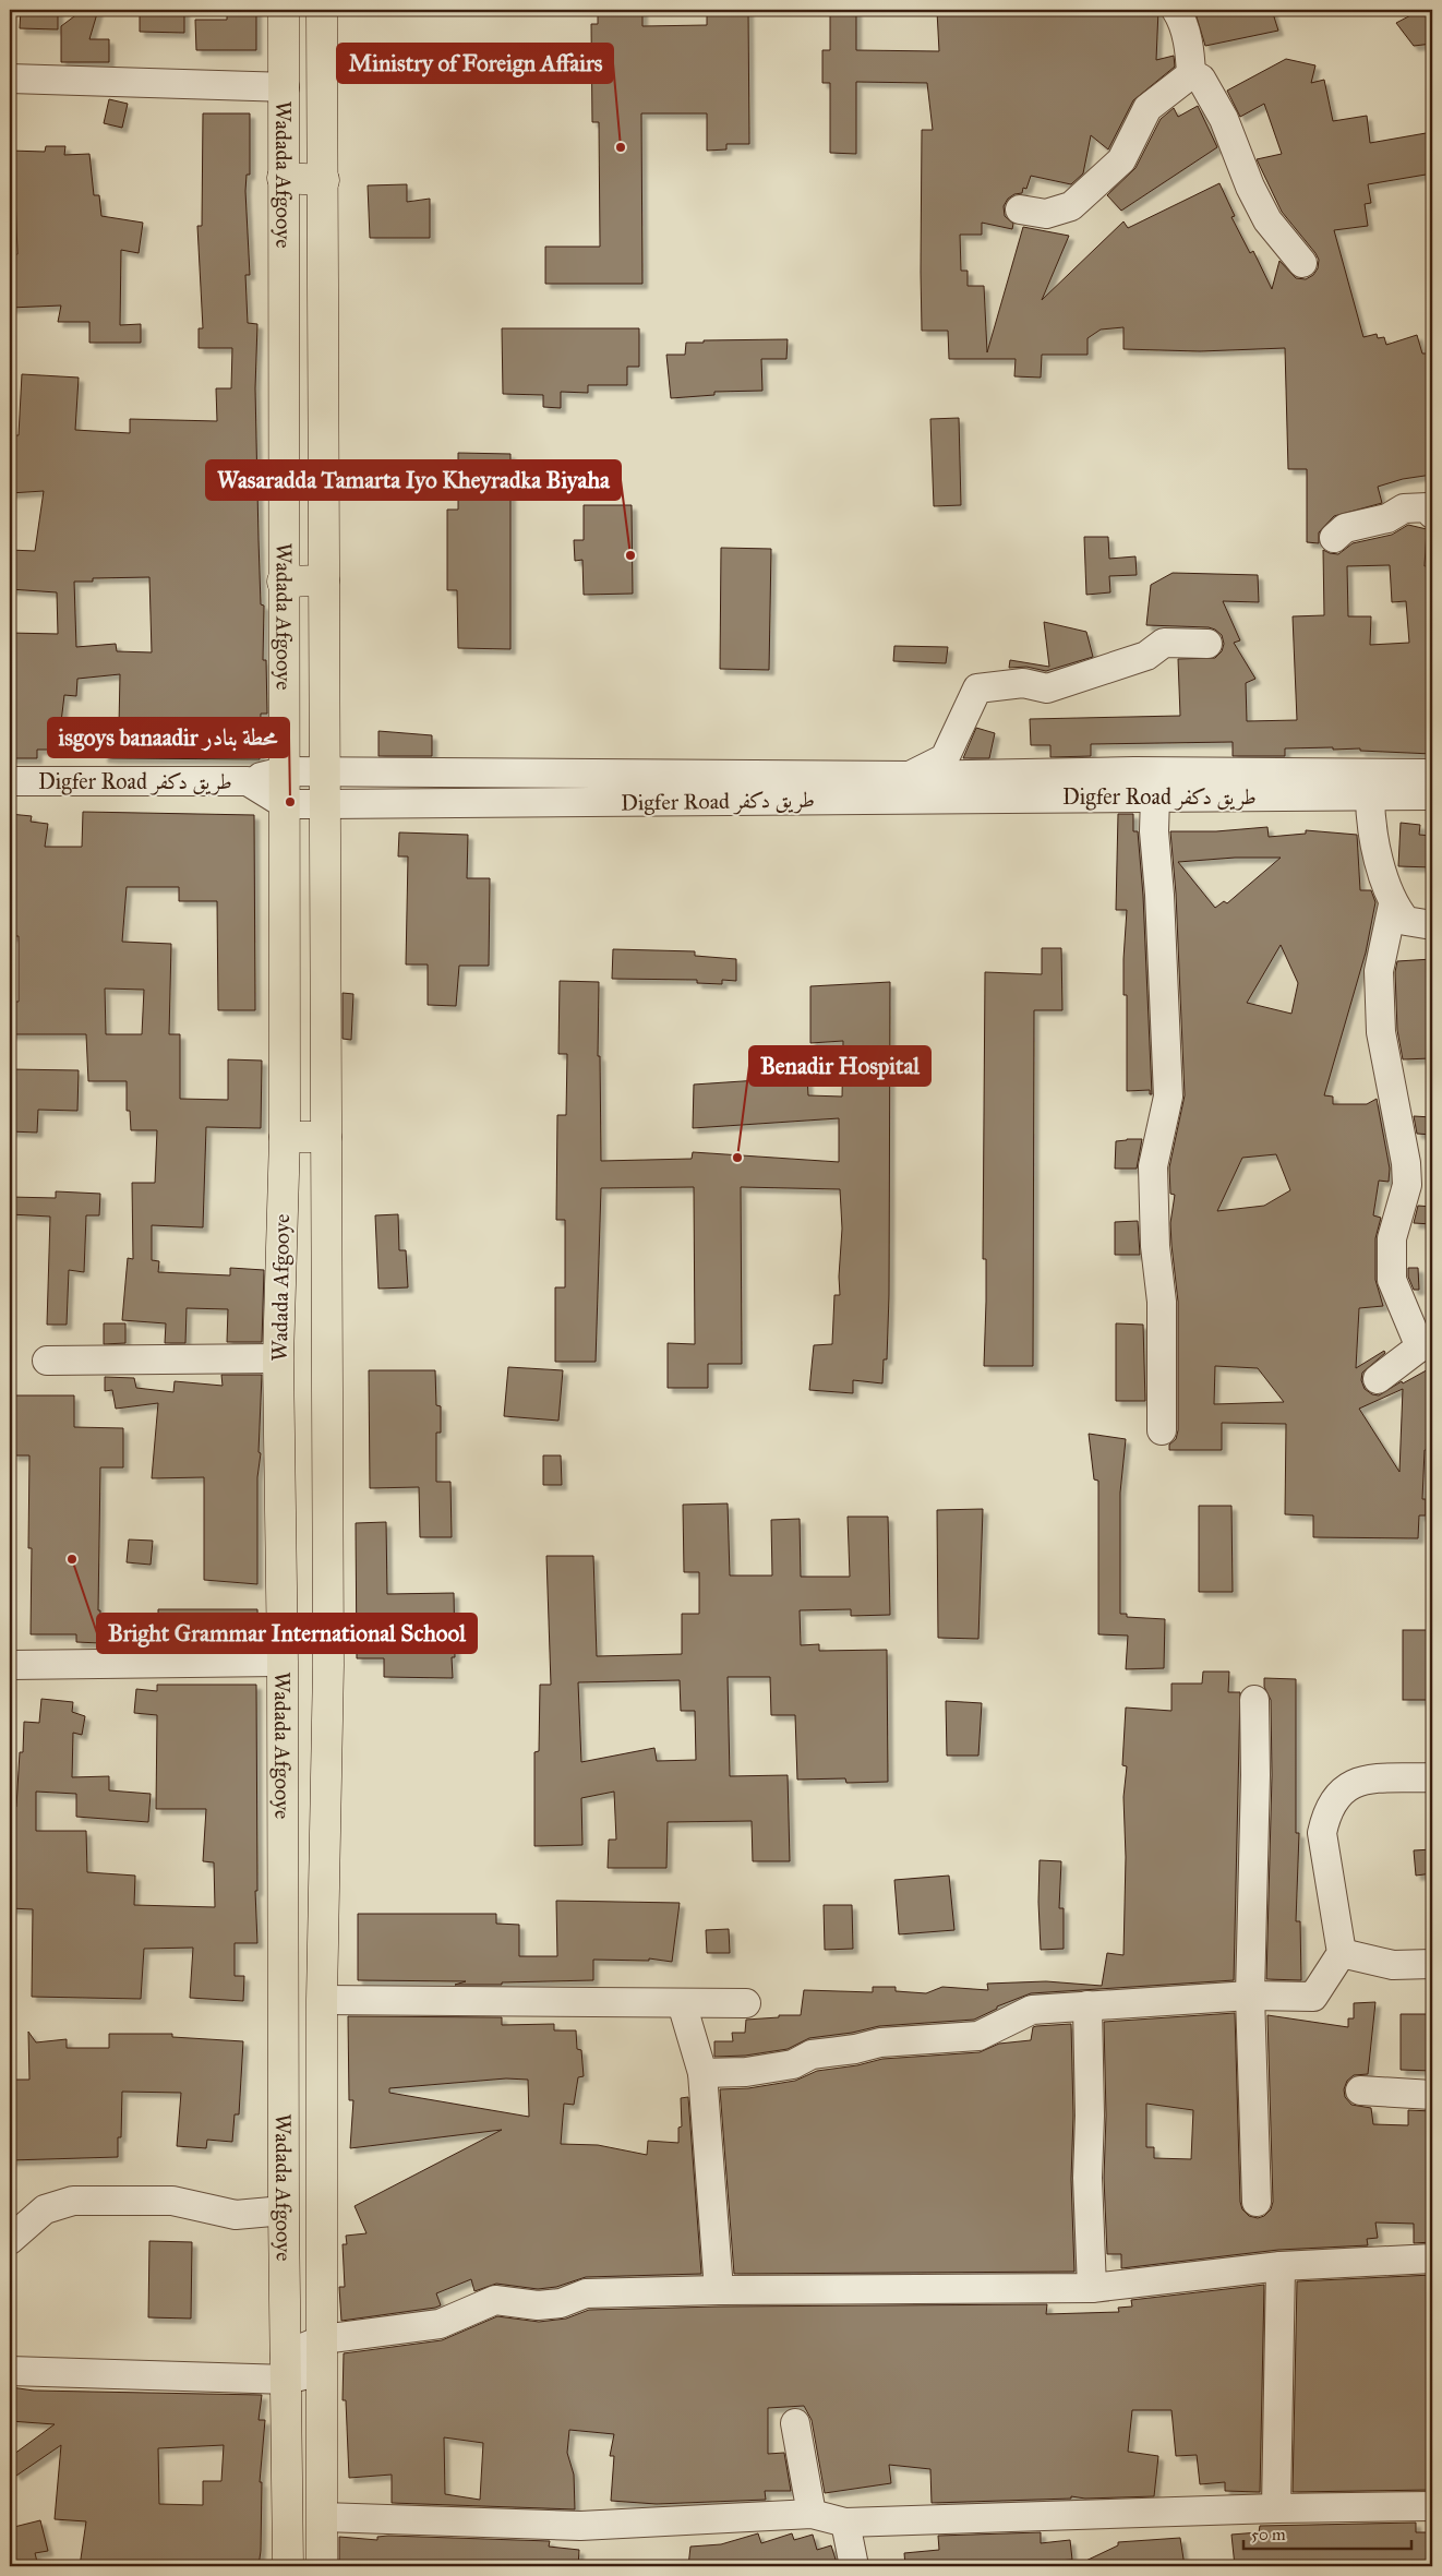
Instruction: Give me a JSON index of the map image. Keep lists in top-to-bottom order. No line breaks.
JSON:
{"streets":{"main road":["Wadada Afgooye"],"street":["Digfer Road طريق دكفر"]},"crossings":[["Wadada Afgooye","Digfer Road طريق دكفر"]],"places":["Ministry of Foreign Affairs","Wasaradda Tamarta Iyo Kheyradka Biyaha","isgoys banaadir محطة بنادر","Benadir Hospital","Bright Grammar International School"],"scale_bar":"50 m"}
